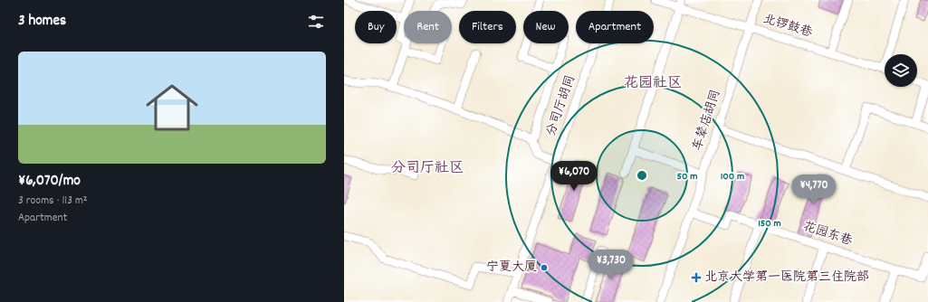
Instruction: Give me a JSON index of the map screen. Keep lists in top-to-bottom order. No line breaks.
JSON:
{"streets":{"street":["北锣鼓巷","分司厅胡同","车辇店胡同","花园东巷"]},"crossings":[["北锣鼓巷","车辇店胡同"],["车辇店胡同","花园东巷"]],"districts":["花园社区","分司厅社区"],"places":{"other":["宁夏大厦"],"health":["北京大学第一医院第三住院部"]},"page":{"heading":"3 homes","chip":["Buy","Rent","Filters","New","Apartment"],"list":[{"name":"¥6,070/mo","note":"3 rooms · 113 m² · Apartment"}],"price":["¥6,070","¥4,770","¥3,730"]},"rings":["50 m","100 m","150 m"]}
